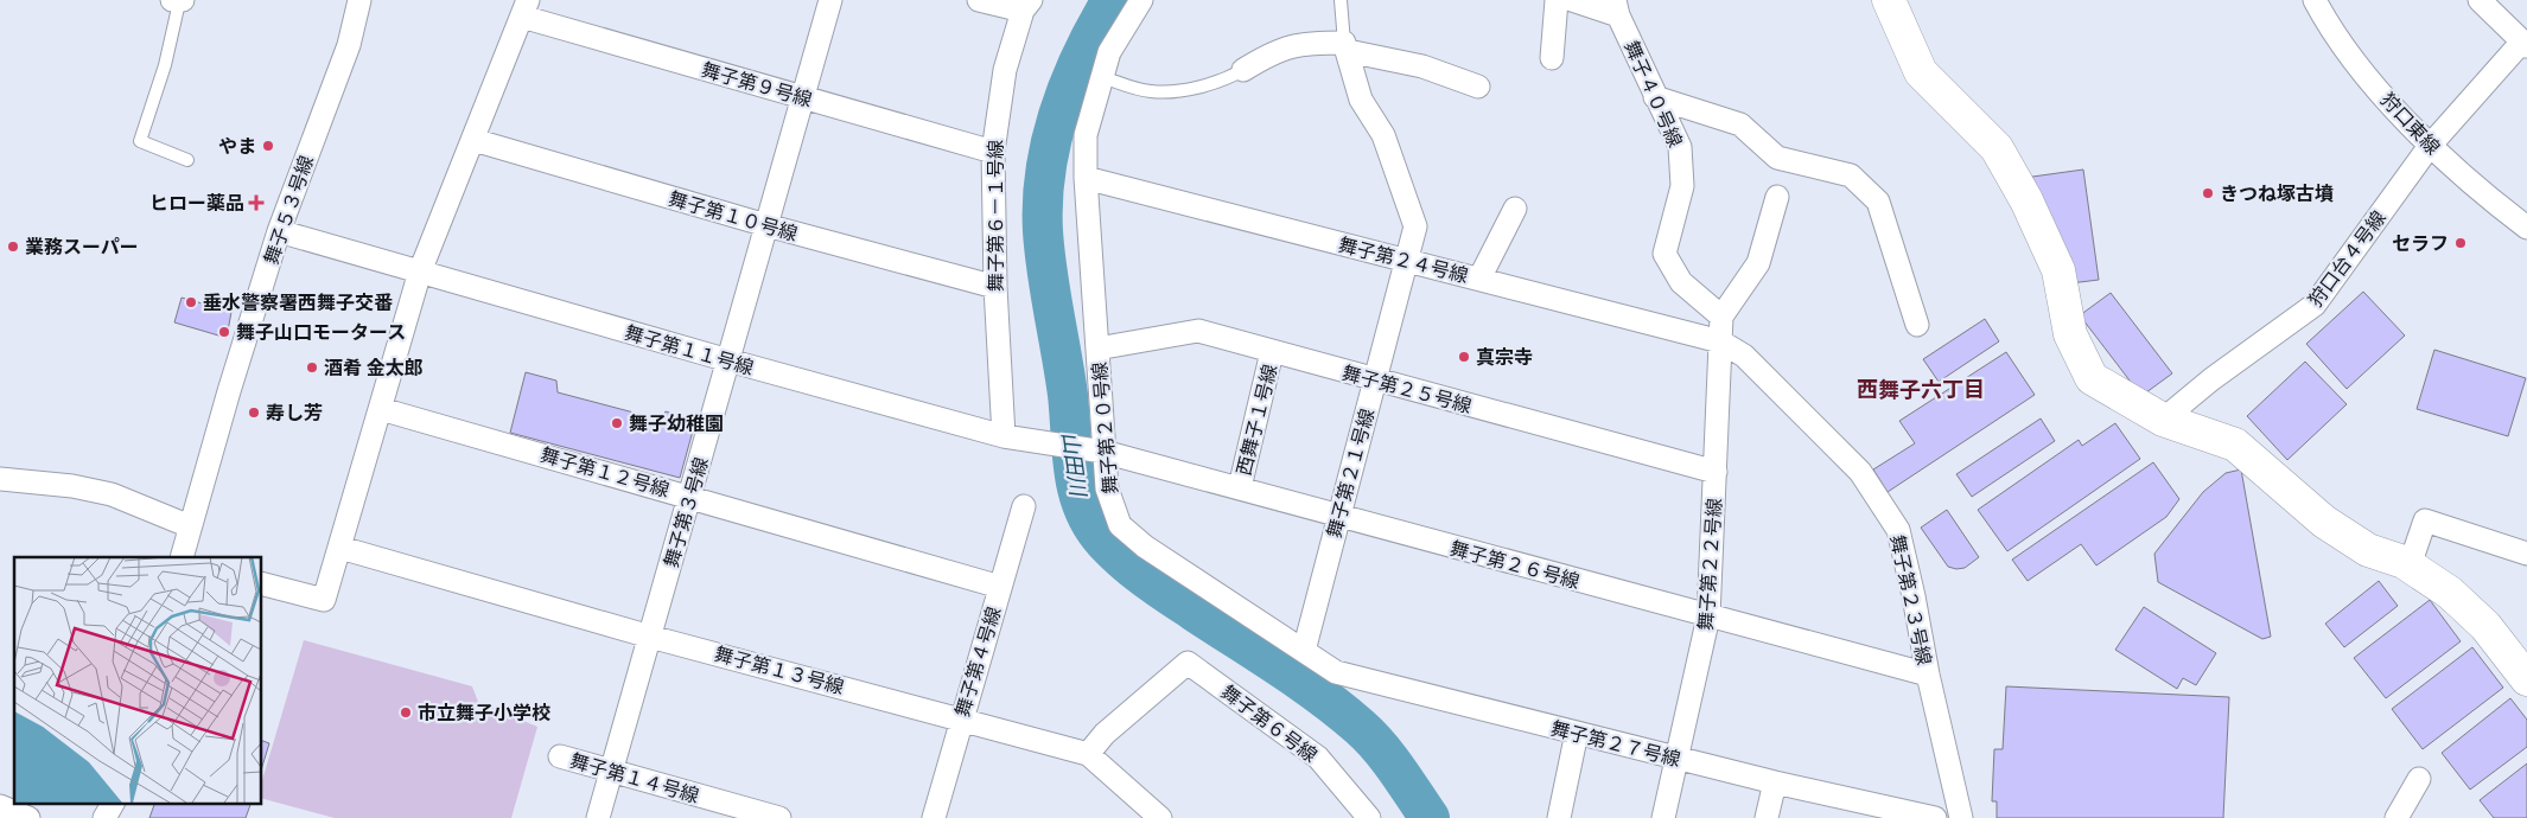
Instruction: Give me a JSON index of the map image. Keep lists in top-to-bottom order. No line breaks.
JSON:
{"streets":{"street":["舞子第９号線","舞子４０号線","狩口東線","舞子５３号線","舞子第１０号線","舞子第６－１号線","狩口台４号線","舞子第２４号線","舞子第１１号線","舞子第２５号線","西舞子１号線","舞子第２０号線","舞子第１２号線","舞子第２１号線","舞子第３号線","舞子第２６号線","舞子第２２号線","舞子第２３号線","舞子第４号線","舞子第１３号線","舞子第６号線","舞子第２７号線","舞子第１４号線"]},"crossings":[["舞子第９号線","舞子第６－１号線"],["舞子第９号線","舞子第３号線"],["狩口東線","狩口台４号線"],["舞子５３号線","舞子第１１号線"],["舞子第１０号線","舞子第６－１号線"],["舞子第１０号線","舞子第３号線"],["舞子第６－１号線","舞子第１１号線"],["舞子第２４号線","舞子第２０号線"],["舞子第２４号線","舞子第２１号線"],["舞子第２４号線","舞子第２２号線"],["舞子第２４号線","舞子第２３号線"],["舞子第１１号線","舞子第２０号線"],["舞子第１１号線","舞子第３号線"],["舞子第１１号線","舞子第２６号線"],["舞子第２５号線","西舞子１号線"],["舞子第２５号線","舞子第２０号線"],["舞子第２５号線","舞子第２１号線"],["舞子第２５号線","舞子第２２号線"],["西舞子１号線","舞子第２６号線"],["舞子第２０号線","舞子第２１号線"],["舞子第２０号線","舞子第２６号線"],["舞子第２０号線","舞子第２７号線"],["舞子第１２号線","舞子第３号線"],["舞子第１２号線","舞子第４号線"],["舞子第２１号線","舞子第２６号線"],["舞子第２１号線","舞子第２７号線"],["舞子第３号線","舞子第１３号線"],["舞子第３号線","舞子第１４号線"],["舞子第２６号線","舞子第２２号線"],["舞子第２６号線","舞子第２３号線"],["舞子第２２号線","舞子第２３号線"],["舞子第２２号線","舞子第２７号線"],["舞子第４号線","舞子第１３号線"],["舞子第１３号線","舞子第６号線"]],"districts":["西舞子六丁目"],"water":["山田川"],"places":{"other":["やま","きつね塚古墳","セラフ","業務スーパー","垂水警察署西舞子交番","舞子山口モータース","真宗寺","酒肴 金太郎","寿し芳","舞子幼稚園","市立舞子小学校"],"health":["ヒロー薬品"]}}
